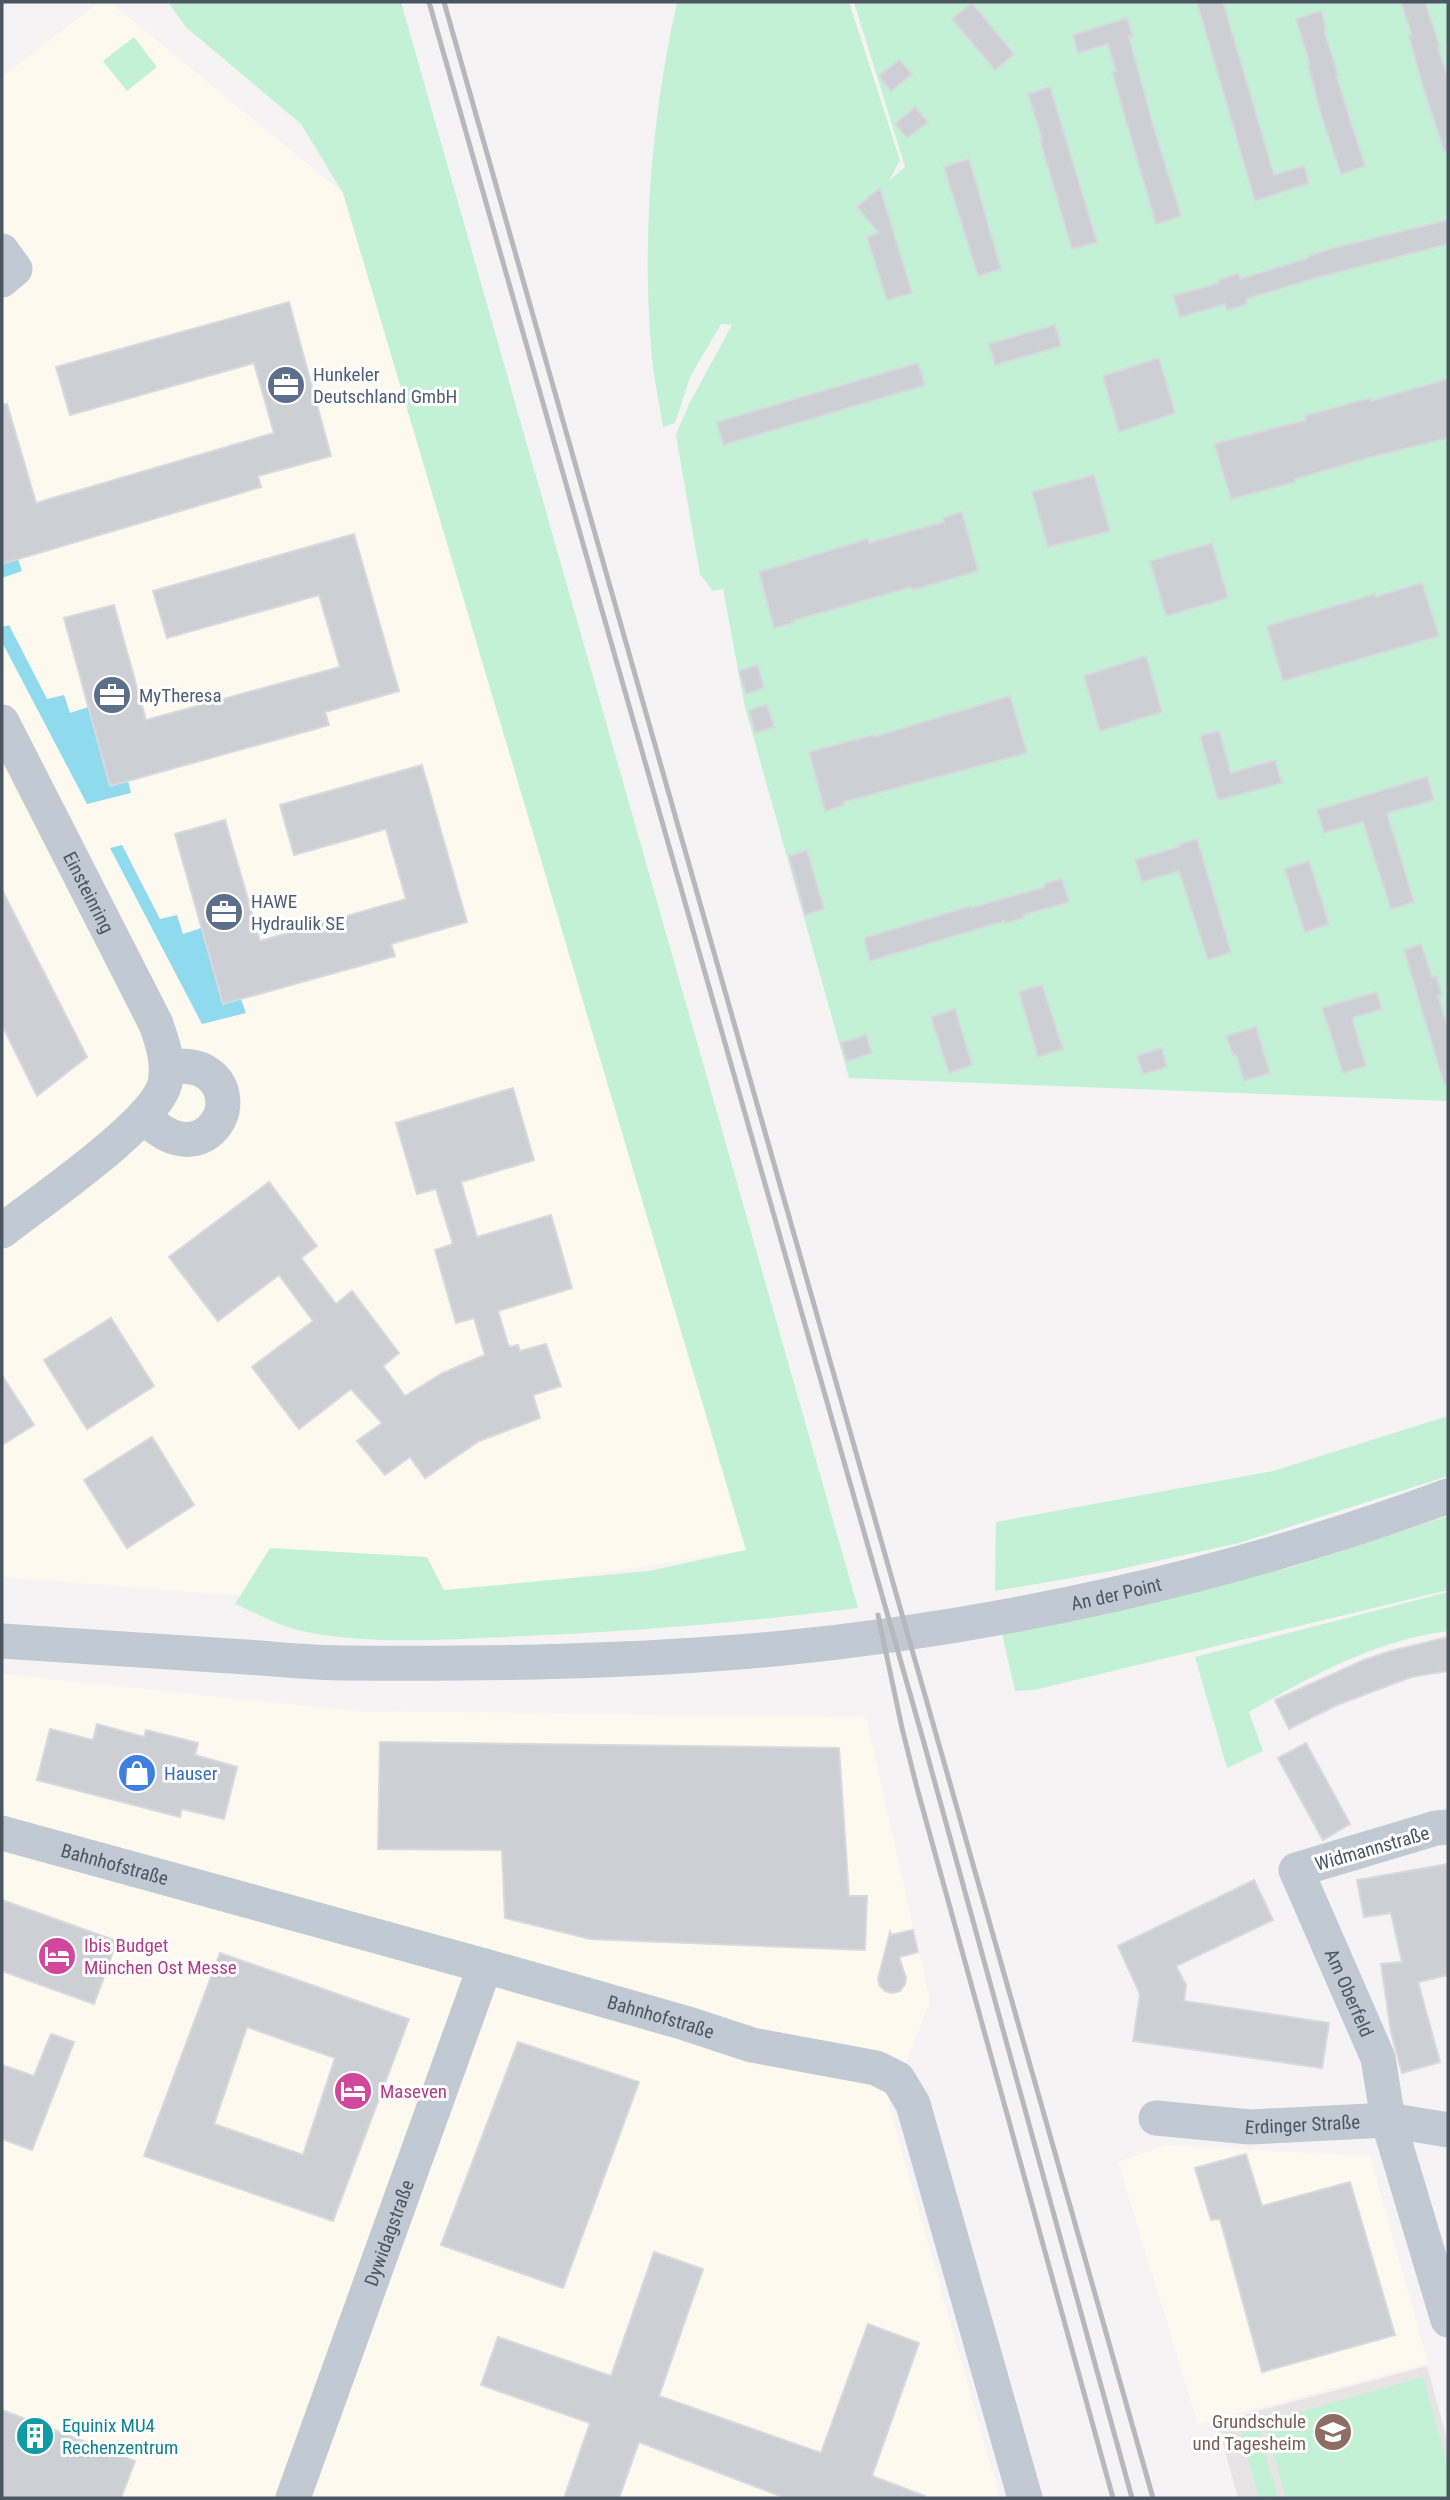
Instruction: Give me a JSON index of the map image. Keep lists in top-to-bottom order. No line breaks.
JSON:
{"streets":{"street":["Einsteinring","An der Point","Widmannstraße","Bahnhofstraße","Am Oberfeld","Erdinger Straße","Dywidagstraße"]},"crossings":[["Widmannstraße","Am Oberfeld"],["Bahnhofstraße","Dywidagstraße"],["Am Oberfeld","Erdinger Straße"]],"places":{"office":["Hunkeler Deutschland GmbH","MyTheresa","HAWE Hydraulik SE"],"shop":["Hauser"],"hotel":["Ibis Budget München Ost Messe","Maseven"],"school or university":["Grundschule und Tagesheim"],"building":["Equinix MU4 Rechenzentrum"]}}
